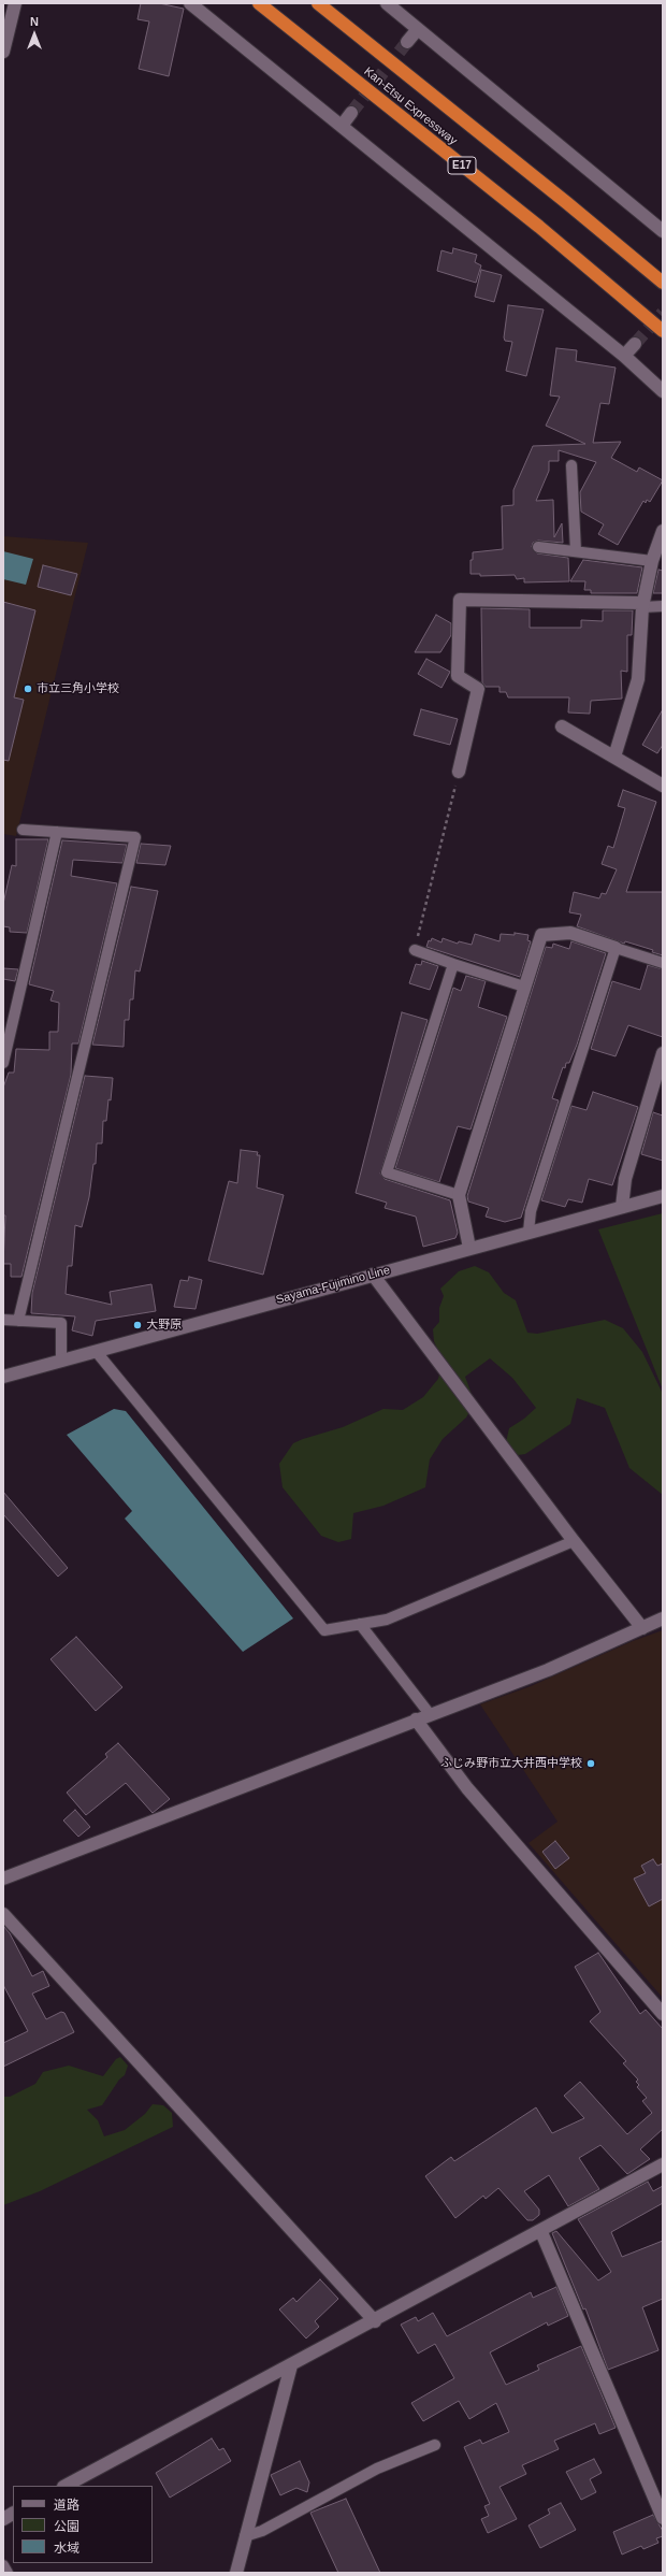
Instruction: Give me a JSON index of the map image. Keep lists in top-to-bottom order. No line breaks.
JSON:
{"streets":{"highway":["Kan-Etsu Expressway","E17"],"street":["Sayama-Fujimino Line"]},"places":["市立三角小学校","大野原","ふじみ野市立大井西中学校"],"legend":["道路","公園","水域"],"north":"top"}
